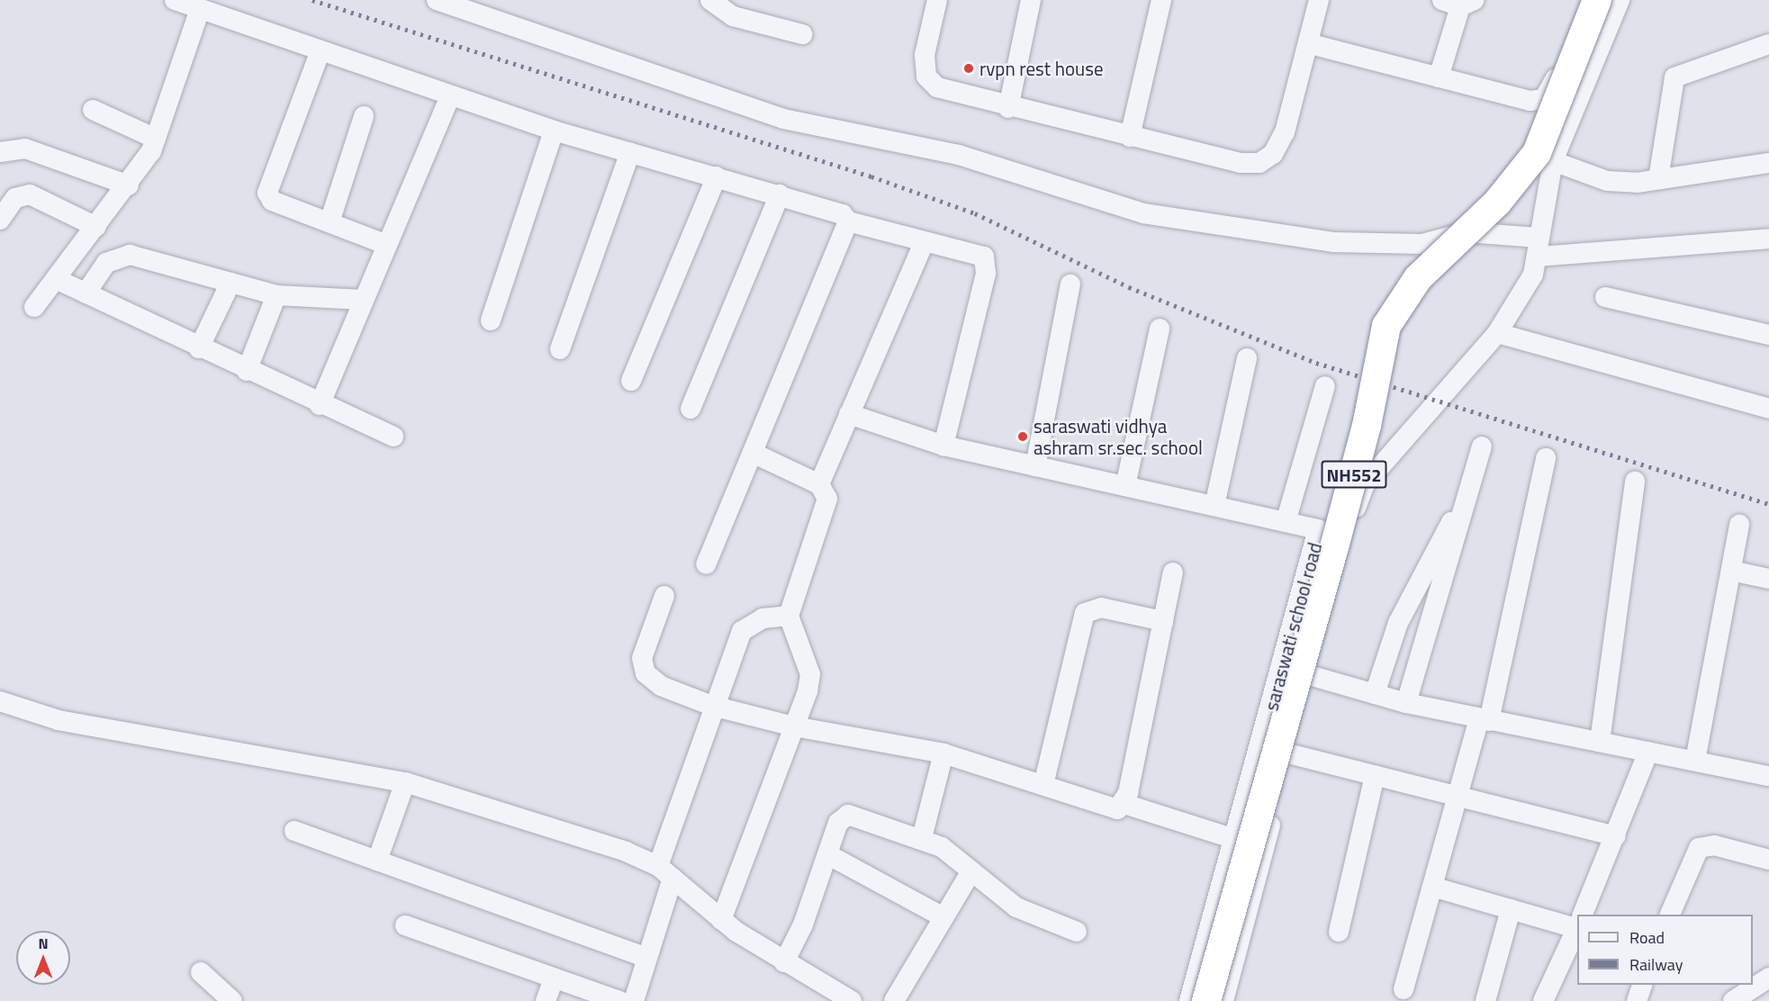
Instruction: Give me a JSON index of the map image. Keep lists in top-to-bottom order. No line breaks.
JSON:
{"streets":{"highway":["NH552"],"street":["saraswati school road"]},"places":["rvpn rest house","saraswati vidhya ashram sr.sec. school"],"legend":["Road","Railway"],"north":"top"}
